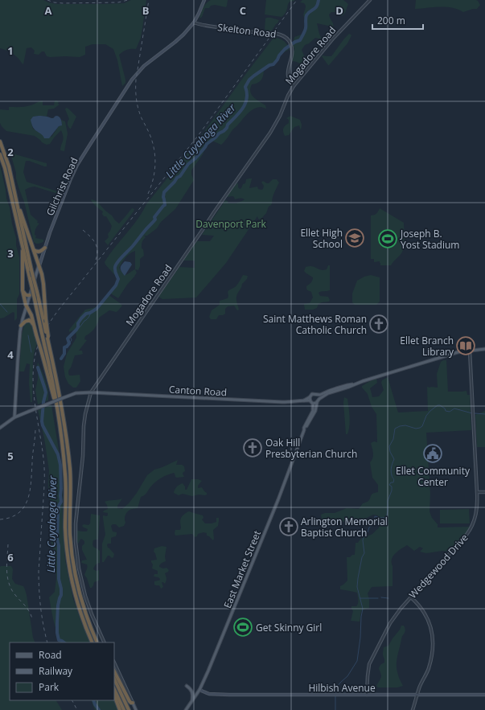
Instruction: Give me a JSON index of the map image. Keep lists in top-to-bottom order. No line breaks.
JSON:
{"streets":{"main road":["Gilchrist Road","Canton Road","East Market Street","Hilbish Avenue"],"street":["Skelton Road","Mogadore Road","Wedgewood Drive"]},"crossings":[["Skelton Road","Mogadore Road"],["Skelton Road","Gilchrist Road"],["Mogadore Road","Canton Road"],["Gilchrist Road","Canton Road"],["Canton Road","East Market Street"],["Wedgewood Drive","Hilbish Avenue"],["East Market Street","Hilbish Avenue"]],"water":["Little Cuyahoga River"],"parks":["Davenport Park"],"places":{"school or university":["Ellet High School"],"sports":["Joseph B. Yost Stadium","Get Skinny Girl"],"church":["Saint Matthews Roman Catholic Church","Oak Hill Presbyterian Church","Arlington Memorial Baptist Church"],"library":["Ellet Branch Library"],"public building":["Ellet Community Center"]},"legend":["Road","Railway","Park"],"scale_bar":"200 m","grid":{"columns":["A","B","C","D"],"rows":["1","2","3","4","5","6"]}}
